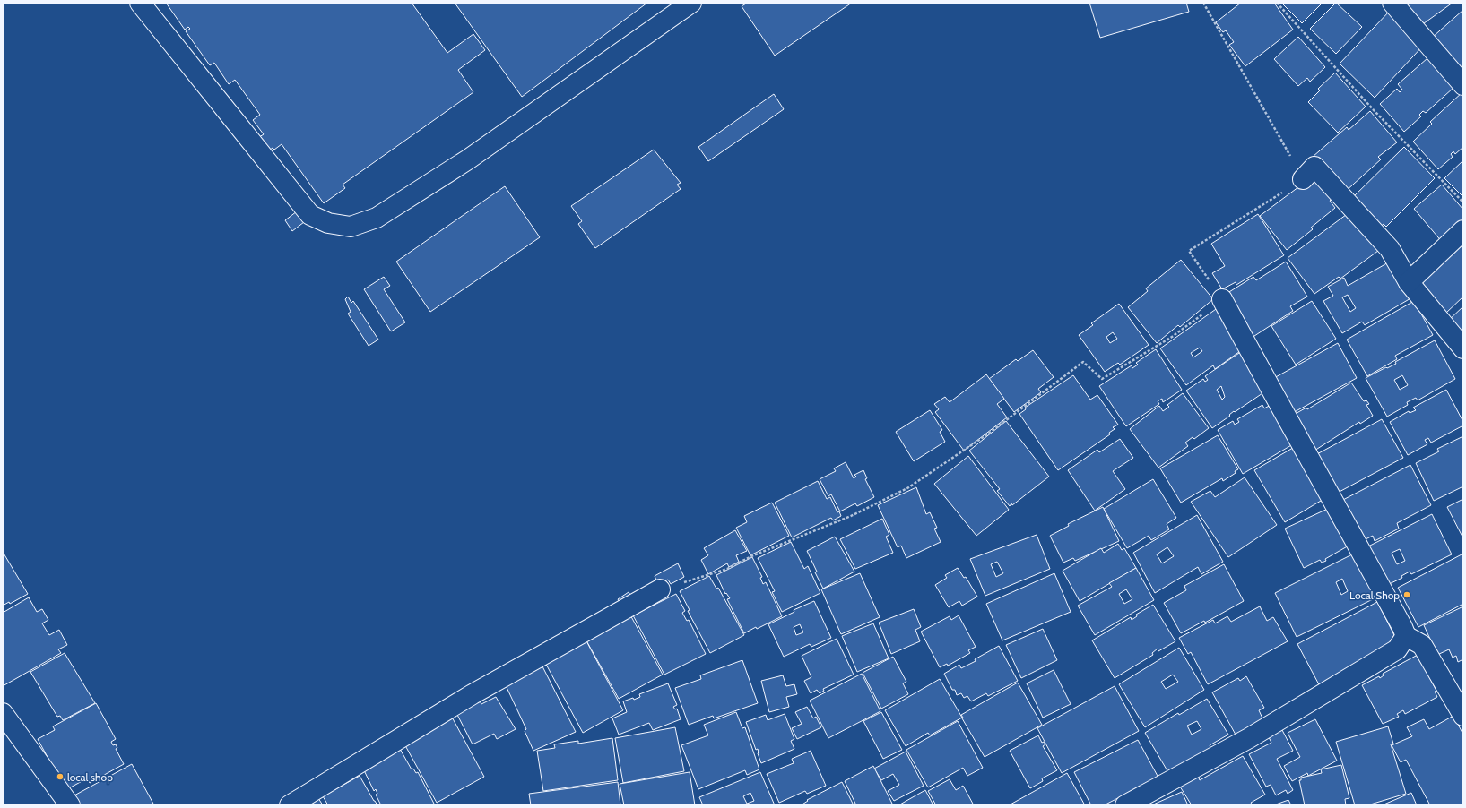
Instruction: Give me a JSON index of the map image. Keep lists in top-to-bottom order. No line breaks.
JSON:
{"places":["Local Shop","local shop"]}
